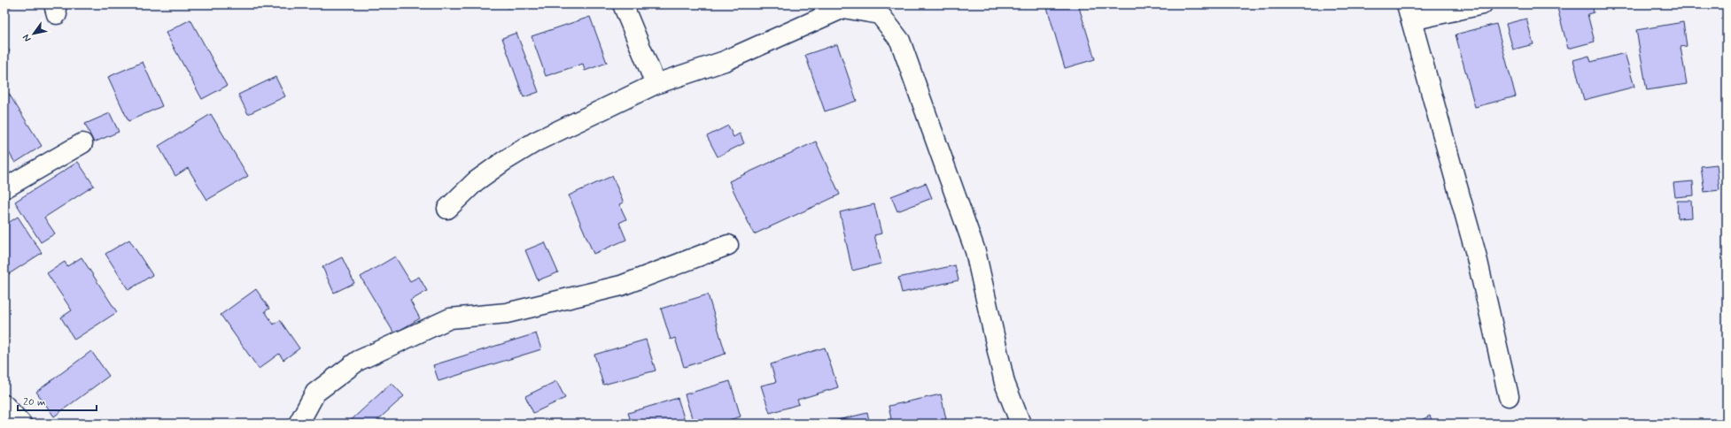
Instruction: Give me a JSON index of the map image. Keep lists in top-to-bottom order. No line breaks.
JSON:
{"scale_bar":"20 m","north":"bottom left"}
